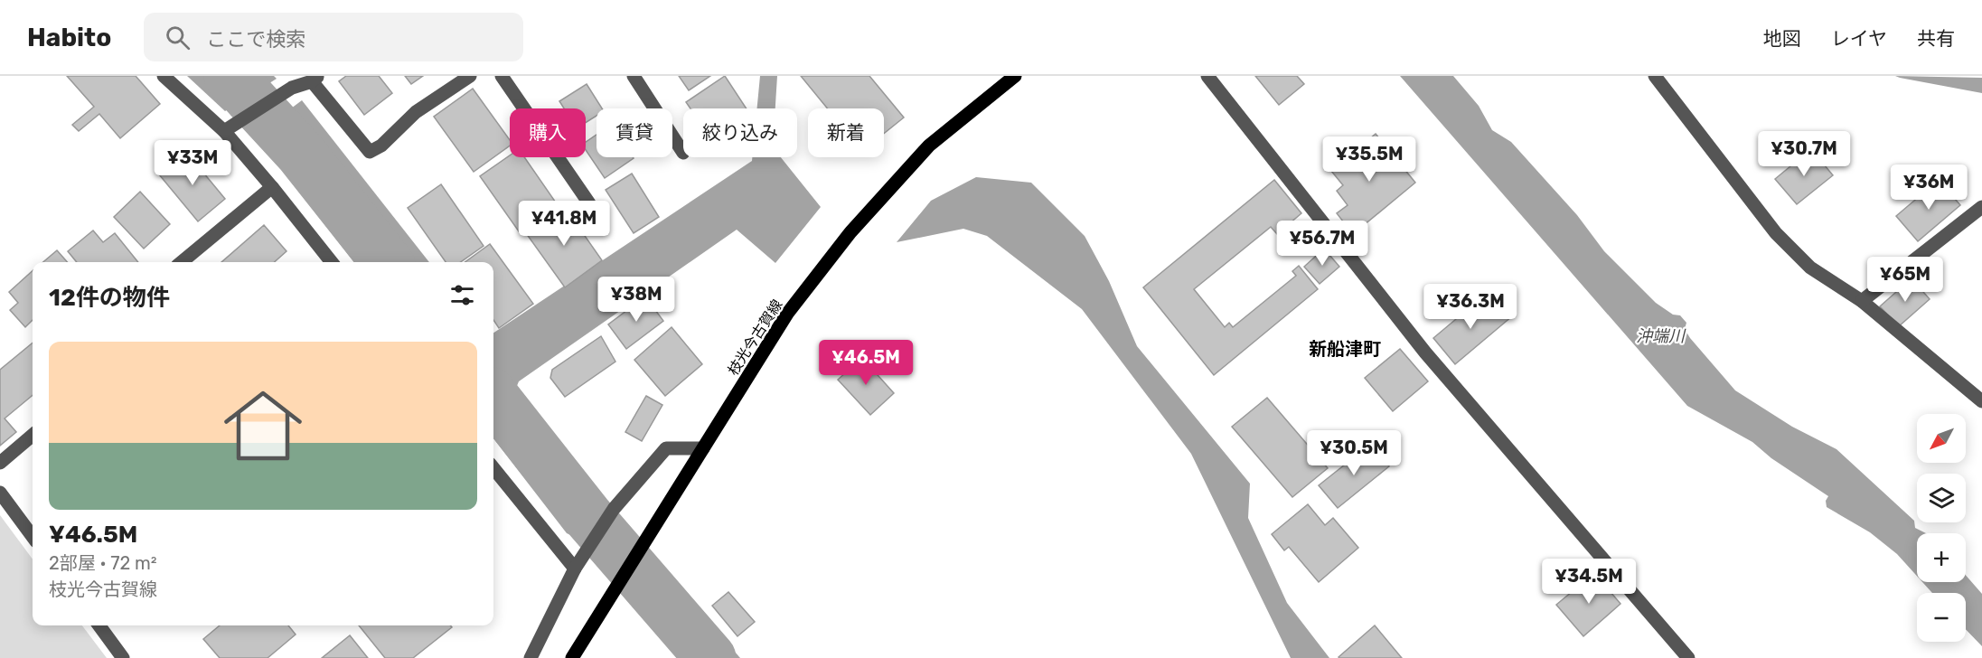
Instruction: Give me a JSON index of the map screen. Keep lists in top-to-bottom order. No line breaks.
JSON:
{"streets":{"main road":["枝光今古賀線"]},"districts":["新船津町"],"water":["沖端川"],"north":"bottom left","page":{"header":"Habito","search":"ここで検索","nav":["地図","レイヤ","共有"],"chip":["購入","賃貸","絞り込み","新着"],"price":["¥30.7M","¥35.5M","¥33M","¥36M","¥41.8M","¥56.7M","¥65M","¥38M","¥36.3M","¥46.5M","¥30.5M","¥34.5M"],"heading":"12件の物件","list":[{"name":"¥46.5M","note":"2部屋 · 72 m² · 枝光今古賀線"}],"map_buttons":["+","−"]}}
